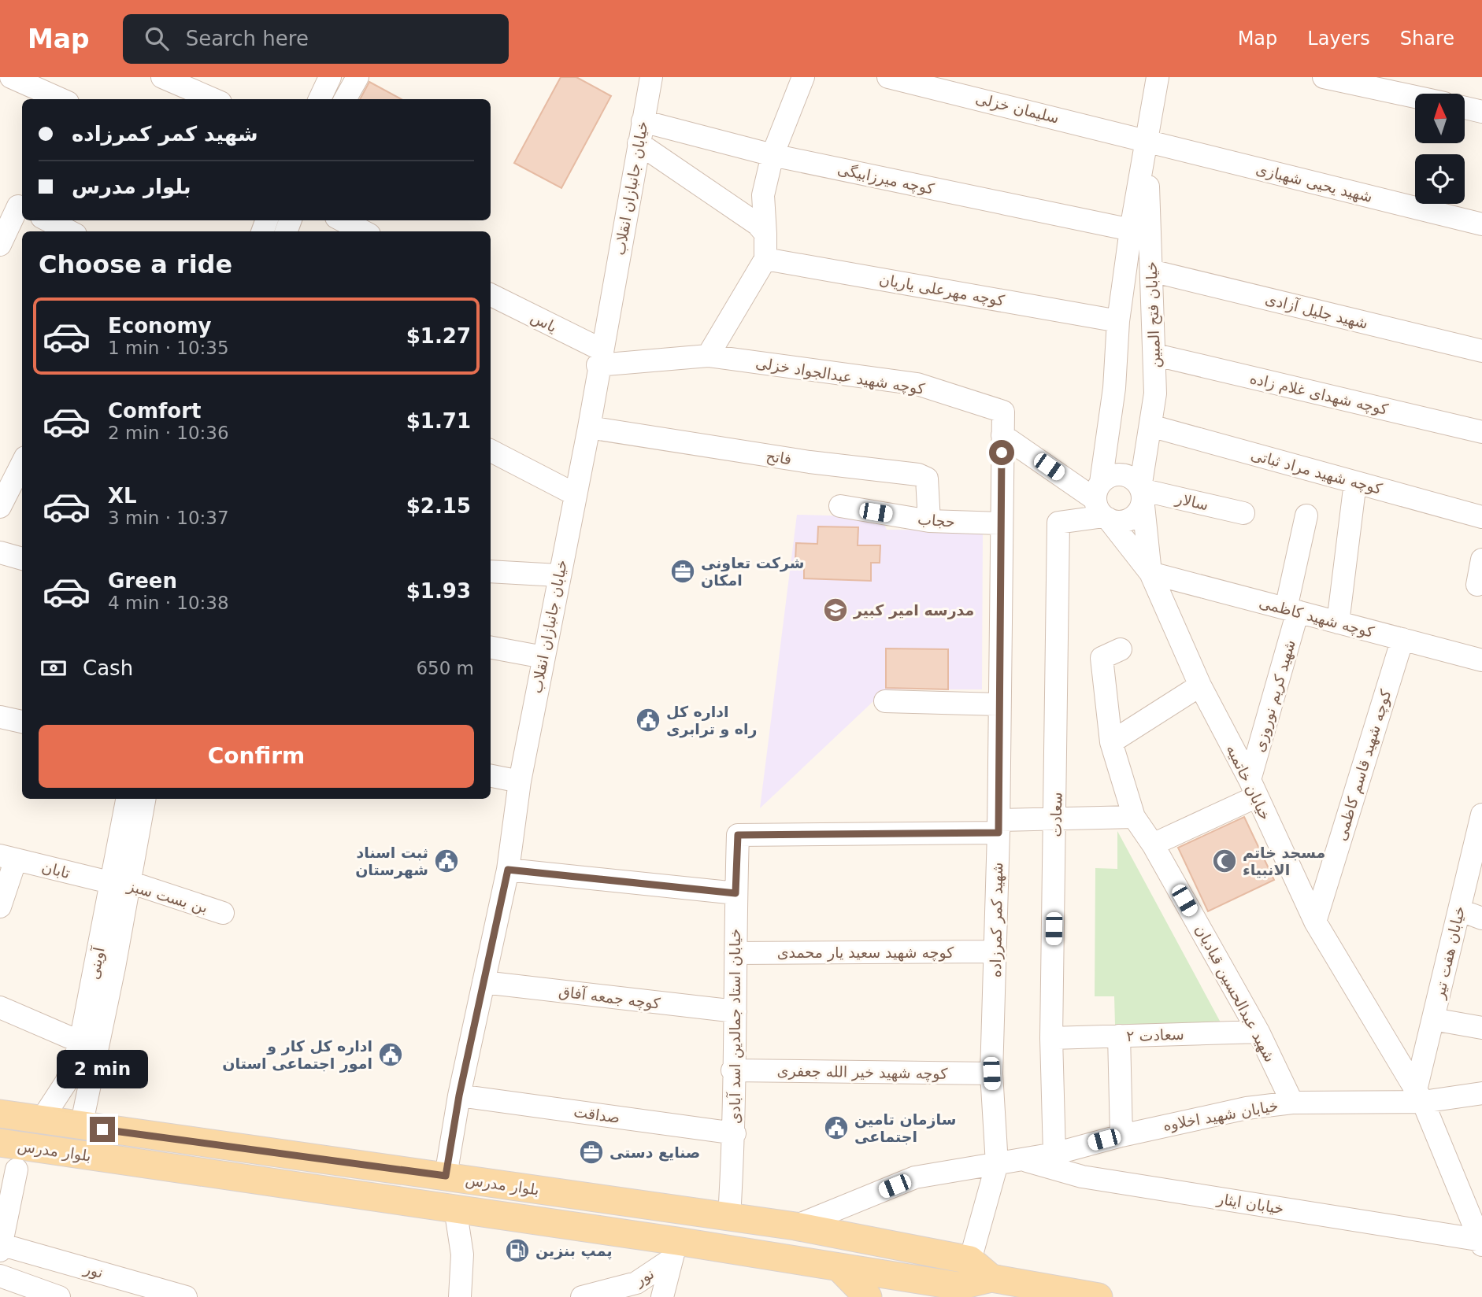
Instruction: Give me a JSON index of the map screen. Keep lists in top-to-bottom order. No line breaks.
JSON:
{"streets":{"main road":["بلوار مدرس"],"street":["سلیمان خزلی","کوچه میرزابیگی","شهید یحیی شهبازی","خیابان جانبازان انقلاب","کوچه مهرعلی یاریان","شهید جلیل آزادی","خیابان فتح المبین","یاس","کوچه شهید عبدالجواد خزلی","کوچه شهدای غلام زاده","فاتح","کوچه شهید مراد ثباتی","سالار","حجاب","کوچه شهید کاظمی","شهید کریم نوروزی","کوچه شهید قاسم کاظمی","خیابان خاتمیه","سعادت","تابان","بن بست سبز","شهید کمر کمرزاده","کوچه شهید سعید یار محمدی","خیابان هفت تیر","آوینی","شهید عبدالحسین قبادیان","کوچه جمعه آفاق","خیابان استاد جمالدین اسد آبادی","سعادت ۲","کوچه شهید خیر الله جعفری","صداقت","خیابان شهید اخلاوه","خیابان ایثار","نور"]},"crossings":[["سلیمان خزلی","شهید یحیی شهبازی"],["سلیمان خزلی","خیابان فتح المبین"],["کوچه میرزابیگی","خیابان جانبازان انقلاب"],["کوچه میرزابیگی","خیابان فتح المبین"],["شهید یحیی شهبازی","خیابان فتح المبین"],["خیابان جانبازان انقلاب","یاس"],["خیابان جانبازان انقلاب","کوچه شهید عبدالجواد خزلی"],["خیابان جانبازان انقلاب","فاتح"],["خیابان جانبازان انقلاب","کوچه جمعه آفاق"],["خیابان جانبازان انقلاب","صداقت"],["خیابان جانبازان انقلاب","بلوار مدرس"],["کوچه مهرعلی یاریان","خیابان فتح المبین"],["شهید جلیل آزادی","خیابان فتح المبین"],["خیابان فتح المبین","کوچه شهدای غلام زاده"],["خیابان فتح المبین","کوچه شهید مراد ثباتی"],["خیابان فتح المبین","سالار"],["خیابان فتح المبین","خیابان خاتمیه"],["خیابان فتح المبین","سعادت"],["یاس","کوچه شهید عبدالجواد خزلی"],["کوچه شهید عبدالجواد خزلی","شهید کمر کمرزاده"],["فاتح","حجاب"],["سالار","خیابان خاتمیه"],["سالار","سعادت"],["حجاب","شهید کمر کمرزاده"],["کوچه شهید کاظمی","شهید کریم نوروزی"],["کوچه شهید کاظمی","کوچه شهید قاسم کاظمی"],["کوچه شهید کاظمی","خیابان خاتمیه"],["شهید کریم نوروزی","خیابان خاتمیه"],["کوچه شهید قاسم کاظمی","خیابان خاتمیه"],["خیابان خاتمیه","سعادت"],["خیابان خاتمیه","خیابان هفت تیر"],["خیابان خاتمیه","خیابان شهید اخلاوه"],["سعادت","سعادت ۲"],["سعادت","خیابان شهید اخلاوه"],["تابان","بن بست سبز"],["تابان","آوینی"],["بن بست سبز","آوینی"],["شهید کمر کمرزاده","کوچه شهید سعید یار محمدی"],["شهید کمر کمرزاده","خیابان استاد جمالدین اسد آبادی"],["شهید کمر کمرزاده","کوچه شهید خیر الله جعفری"],["شهید کمر کمرزاده","خیابان شهید اخلاوه"],["شهید کمر کمرزاده","بلوار مدرس"],["کوچه شهید سعید یار محمدی","خیابان استاد جمالدین اسد آبادی"],["خیابان هفت تیر","خیابان شهید اخلاوه"],["آوینی","بلوار مدرس"],["شهید عبدالحسین قبادیان","سعادت ۲"],["شهید عبدالحسین قبادیان","خیابان شهید اخلاوه"],["کوچه جمعه آفاق","خیابان استاد جمالدین اسد آبادی"],["خیابان استاد جمالدین اسد آبادی","کوچه شهید خیر الله جعفری"],["خیابان استاد جمالدین اسد آبادی","صداقت"],["خیابان استاد جمالدین اسد آبادی","بلوار مدرس"],["خیابان شهید اخلاوه","بلوار مدرس"],["خیابان شهید اخلاوه","خیابان ایثار"],["بلوار مدرس","نور"]],"places":{"office":["شرکت تعاونی امکان","صنایع دستی"],"school or university":["مدرسه امیر کبیر"],"public building":["اداره کل راه و ترابری","ثبت اسناد شهرستان","اداره کل کار و امور اجتماعی استان","سازمان تامین اجتماعی"],"mosque":["مسجد خاتم الانبیاء"],"fuel station":["پمپ بنزین"]},"north":"top","page":{"header":"Map","search":"Search here","nav":["Map","Layers","Share"],"banner":["شهید کمر کمرزاده","بلوار مدرس"],"heading":"Choose a ride","list":[{"name":"Economy","note":"1 min · 10:35","value":"$1.27"},{"name":"Comfort","note":"2 min · 10:36","value":"$1.71"},{"name":"XL","note":"3 min · 10:37","value":"$2.15"},{"name":"Green","note":"4 min · 10:38","value":"$1.93"}],"pay":["Cash","650 m"],"buttons":"Confirm","bubble":"2 min"}}
